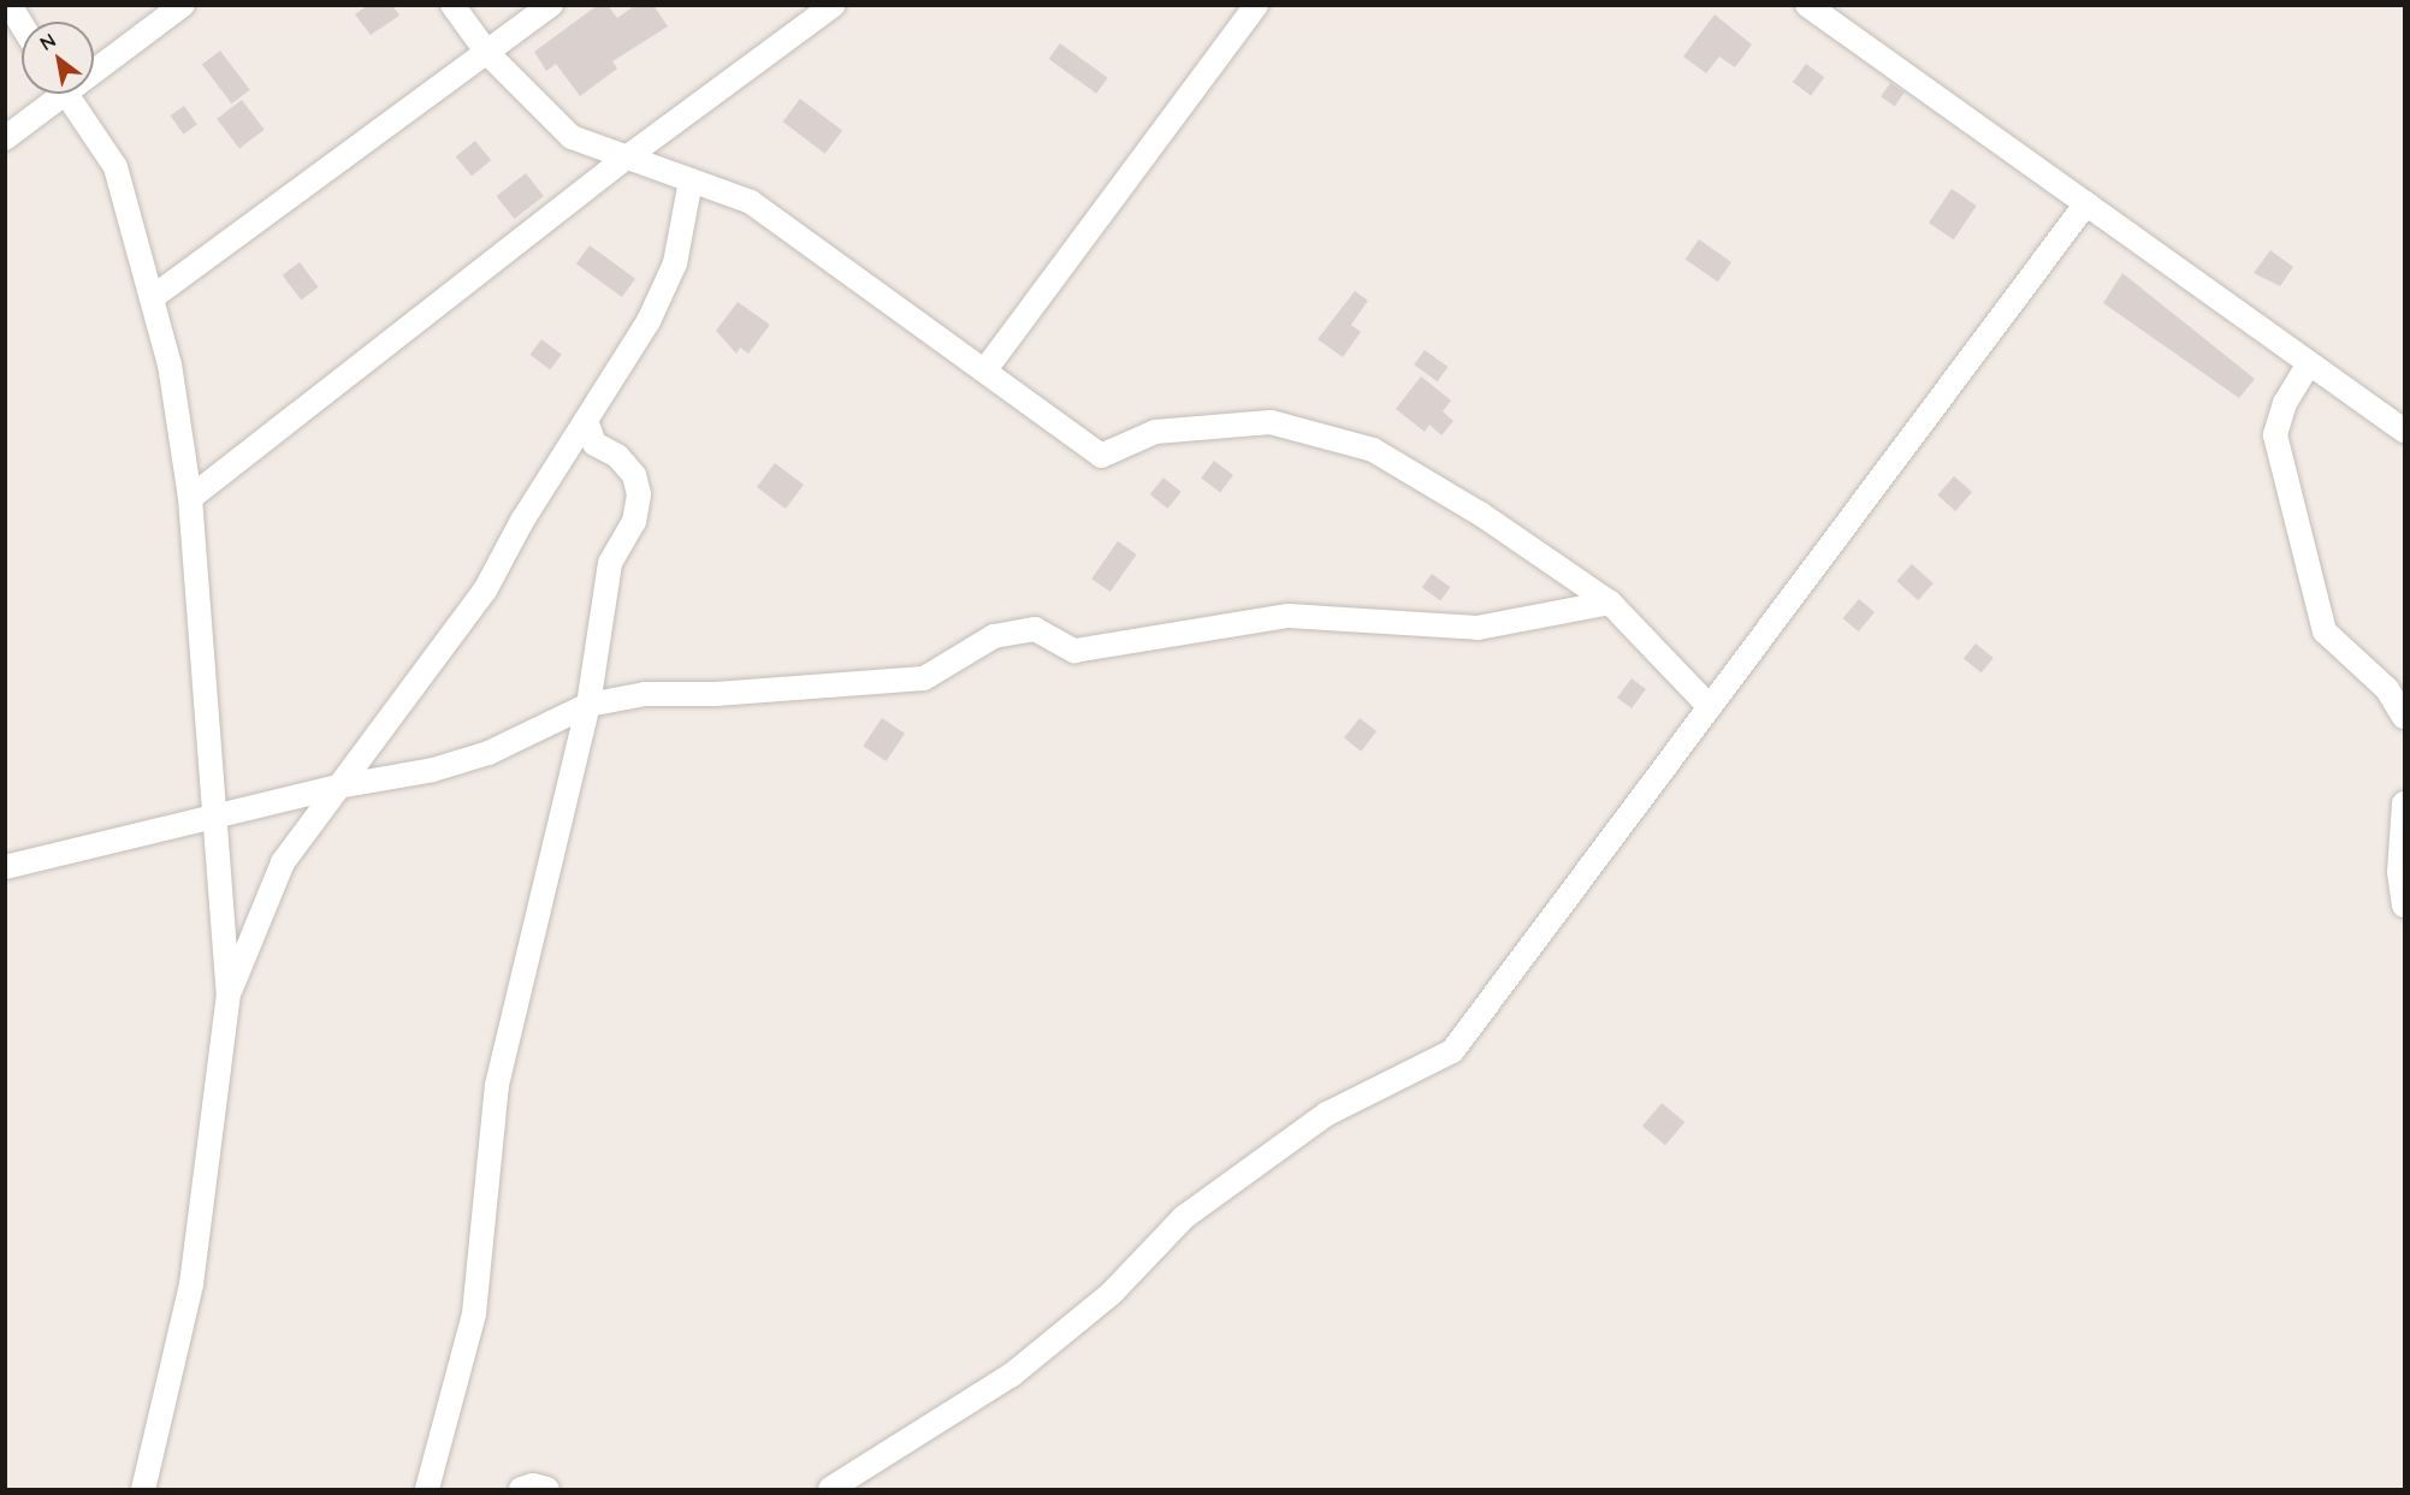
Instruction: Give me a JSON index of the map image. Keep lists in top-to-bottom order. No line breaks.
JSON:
{"north":"top left"}
